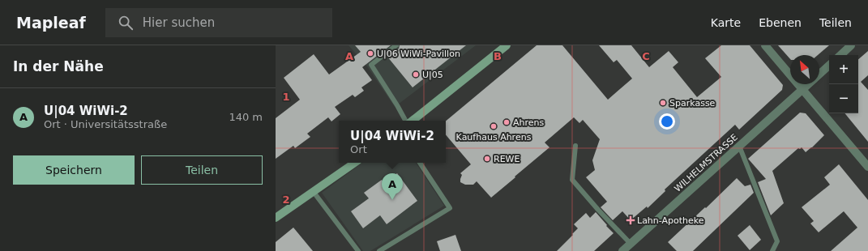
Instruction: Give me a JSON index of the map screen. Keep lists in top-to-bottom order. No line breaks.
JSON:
{"streets":{"street":["WILHELMSTRASSE"]},"places":{"other":["U|06 WiWi-Pavillon","U|05","Sparkasse","Ahrens","Kaufhaus Ahrens","REWE"],"health":["Lahn-Apotheke"]},"north":"top left","page":{"header":"Mapleaf","search":"Hier suchen","nav":["Karte","Ebenen","Teilen"],"heading":"In der Nähe","map_buttons":["+","−"],"list":[{"mark":"A","name":"U|04 WiWi-2","note":"Ort · Universitätsstraße","value":"140 m"}],"popup":["U|04 WiWi-2","Ort"],"buttons":["Speichern","Teilen"],"pins":"A"},"grid":{"columns":["A","B","C"],"rows":["1","2"]}}
